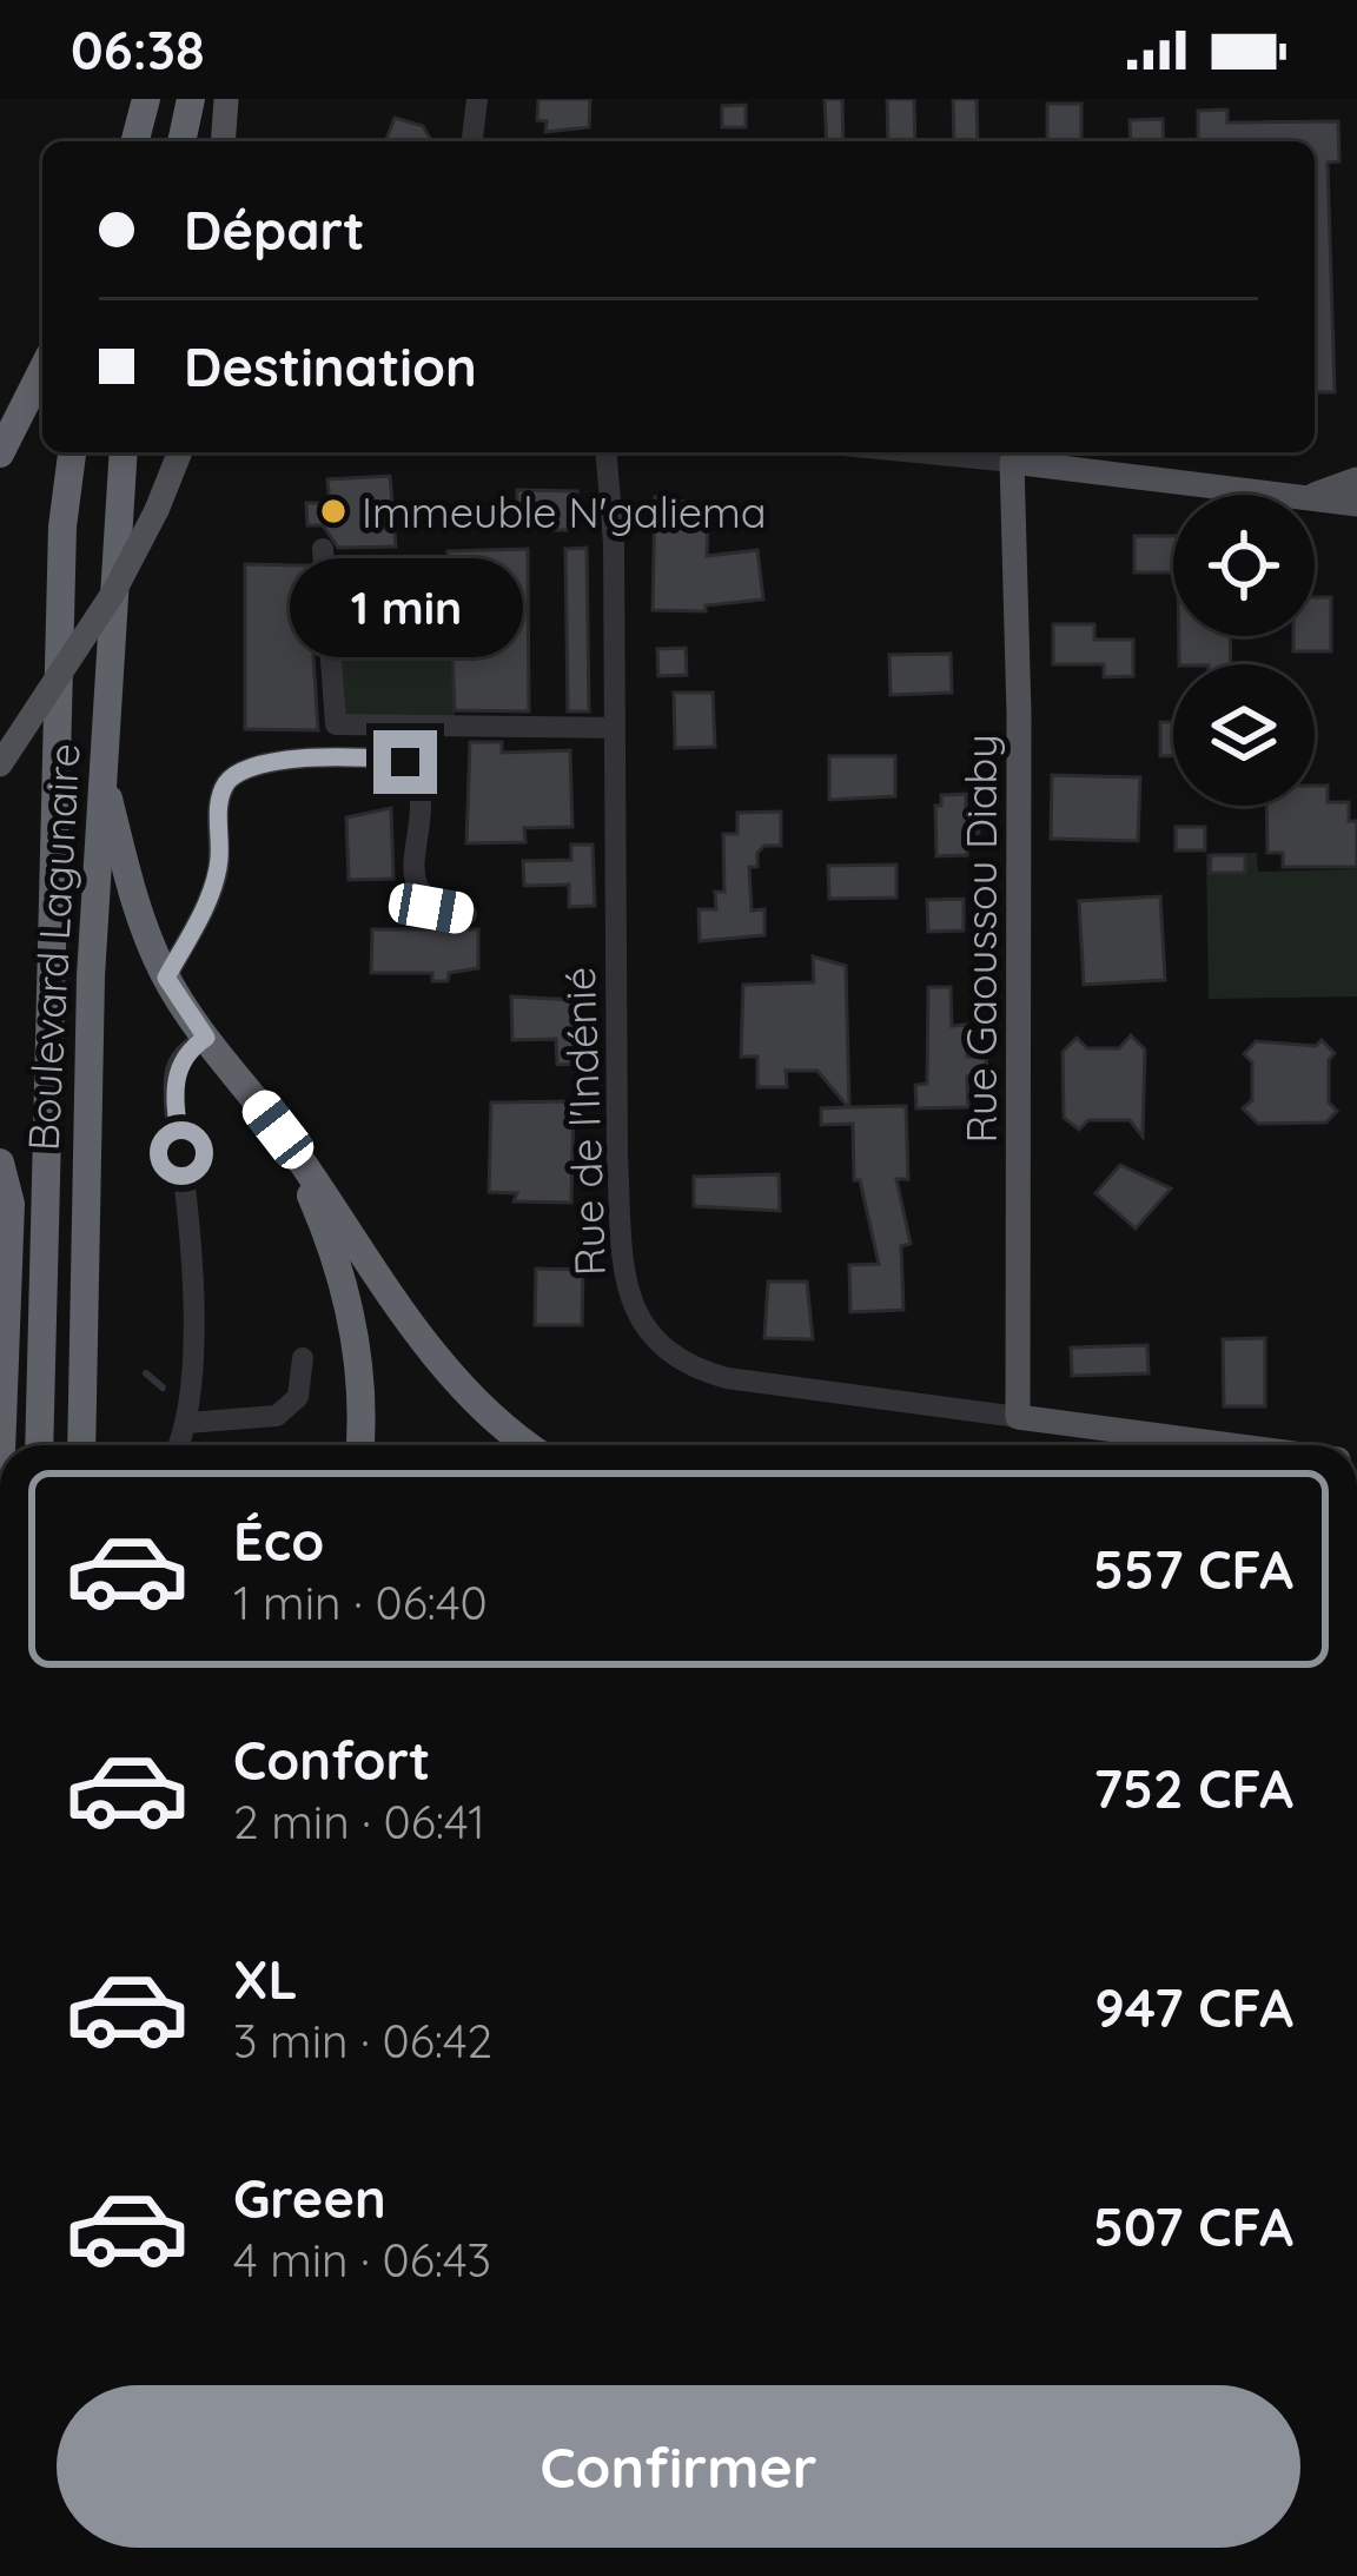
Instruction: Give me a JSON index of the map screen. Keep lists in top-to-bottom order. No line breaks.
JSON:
{"streets":{"highway":["Boulevard Lagunaire"],"main road":["Rue Gaoussou Diaby","Rue de l'Indénié"]},"crossings":[["Rue Gaoussou Diaby","Rue de l'Indénié"]],"places":["Immeuble N'galiema"],"page":{"status":"06:38","banner":["Départ","Destination"],"bubble":"1 min","list":[{"name":"Éco","note":"1 min · 06:40","value":"557 CFA"},{"name":"Confort","note":"2 min · 06:41","value":"752 CFA"},{"name":"XL","note":"3 min · 06:42","value":"947 CFA"},{"name":"Green","note":"4 min · 06:43","value":"507 CFA"}],"buttons":"Confirmer"}}
